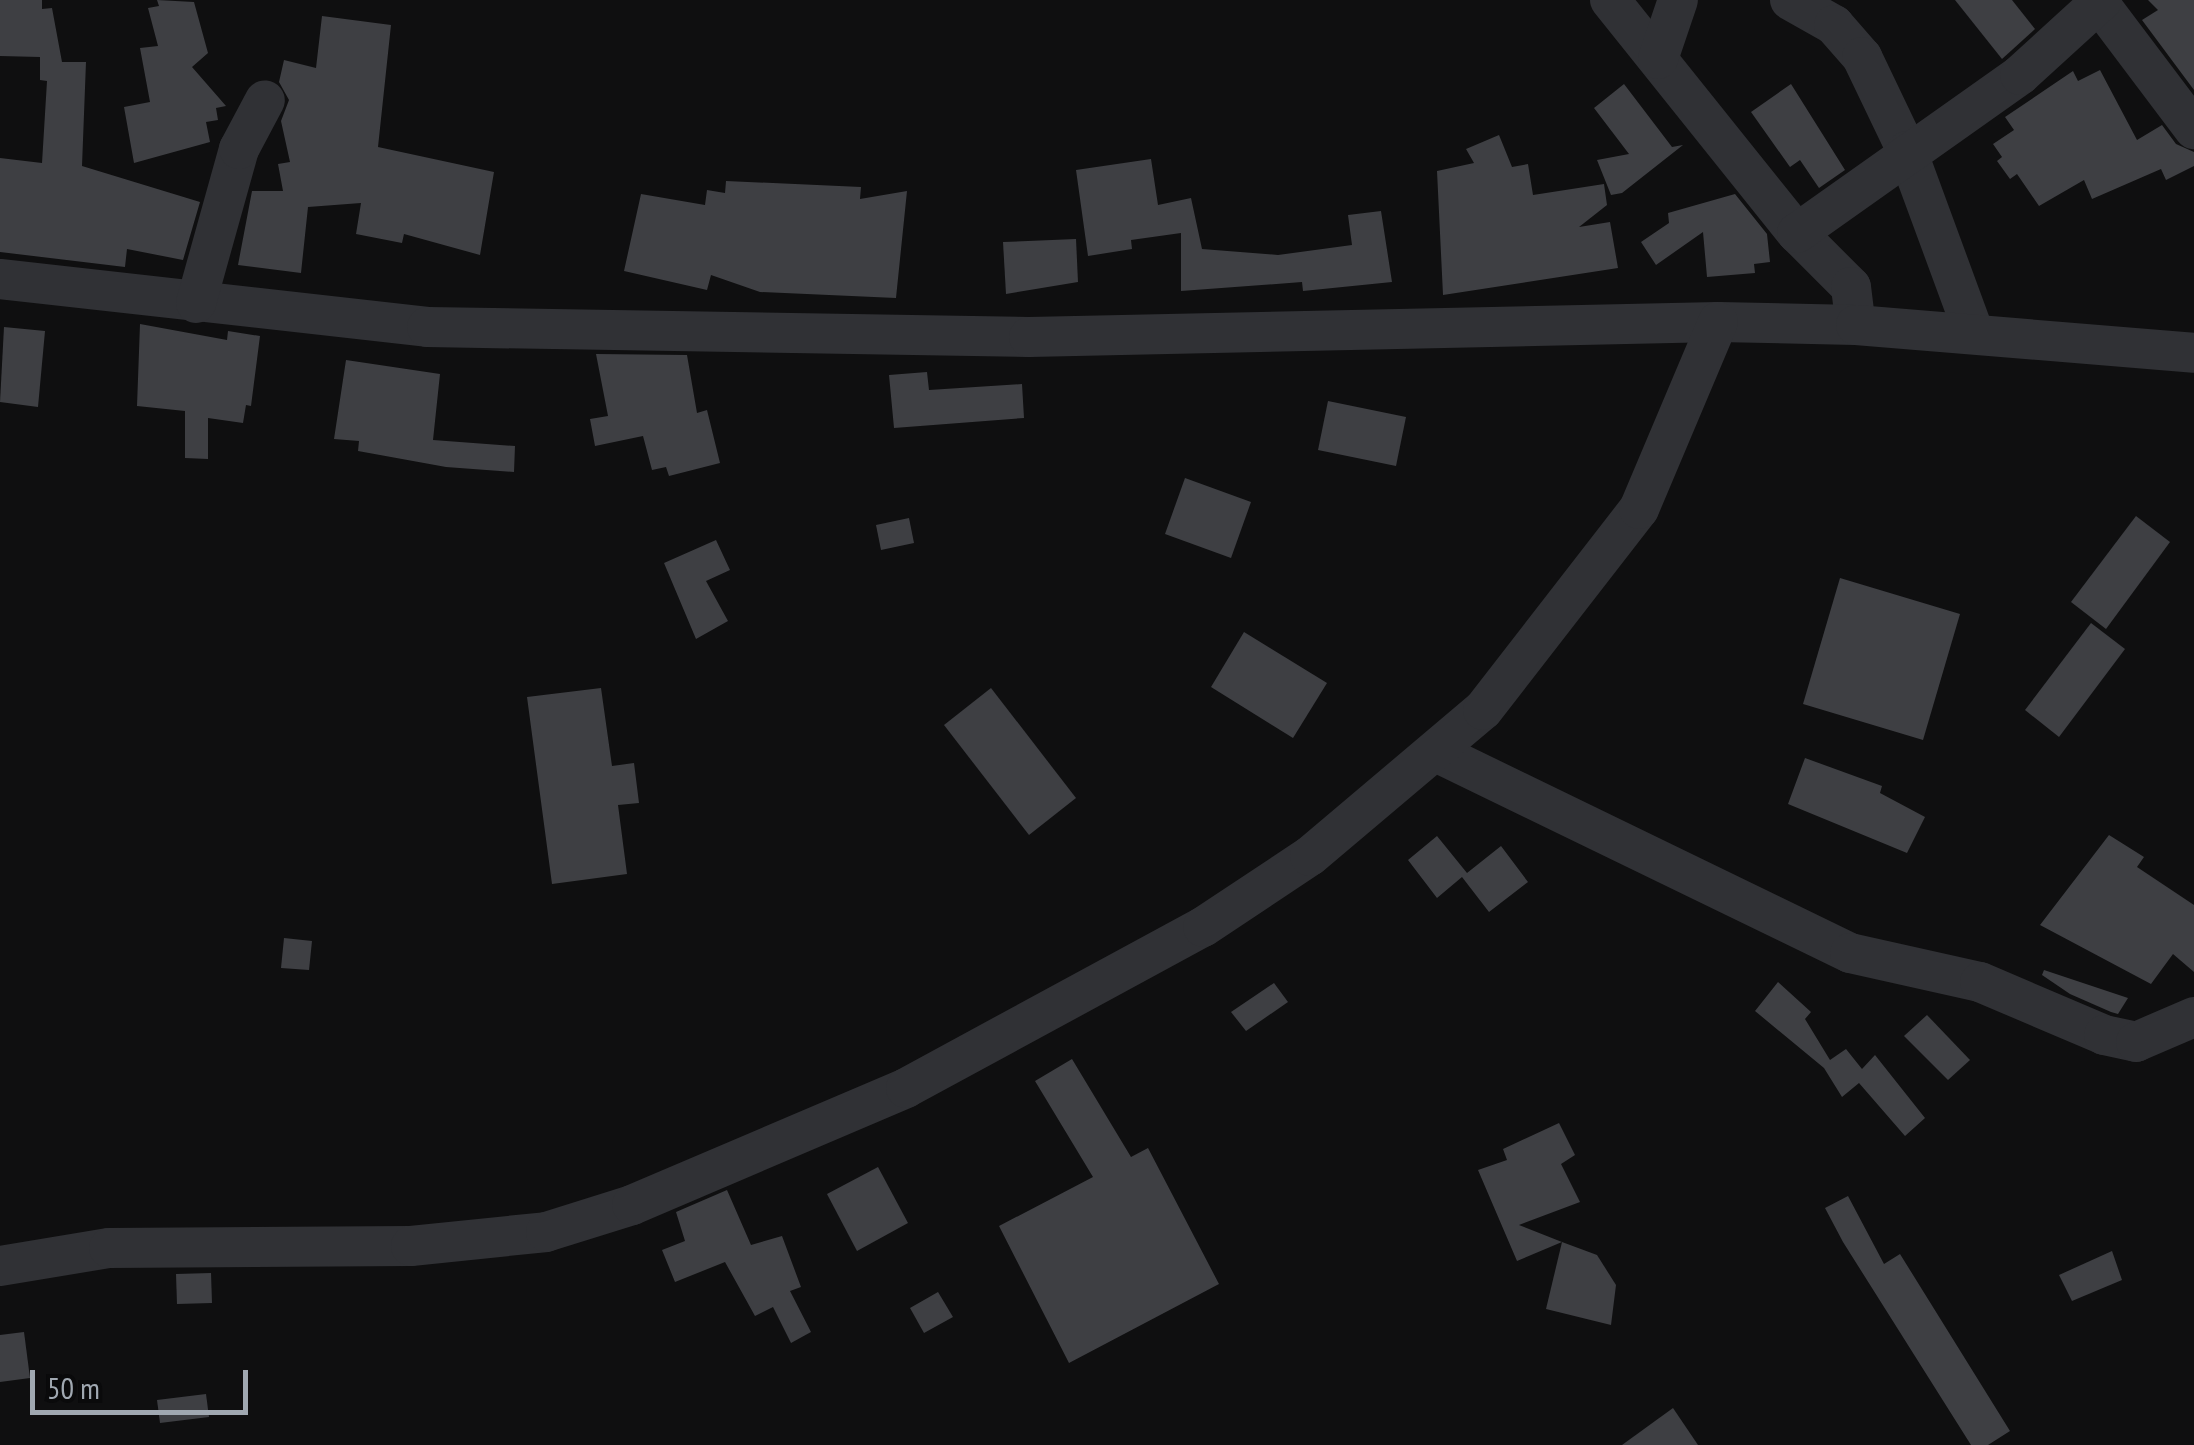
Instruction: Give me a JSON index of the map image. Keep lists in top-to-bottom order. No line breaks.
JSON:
{"scale_bar":"50 m"}
